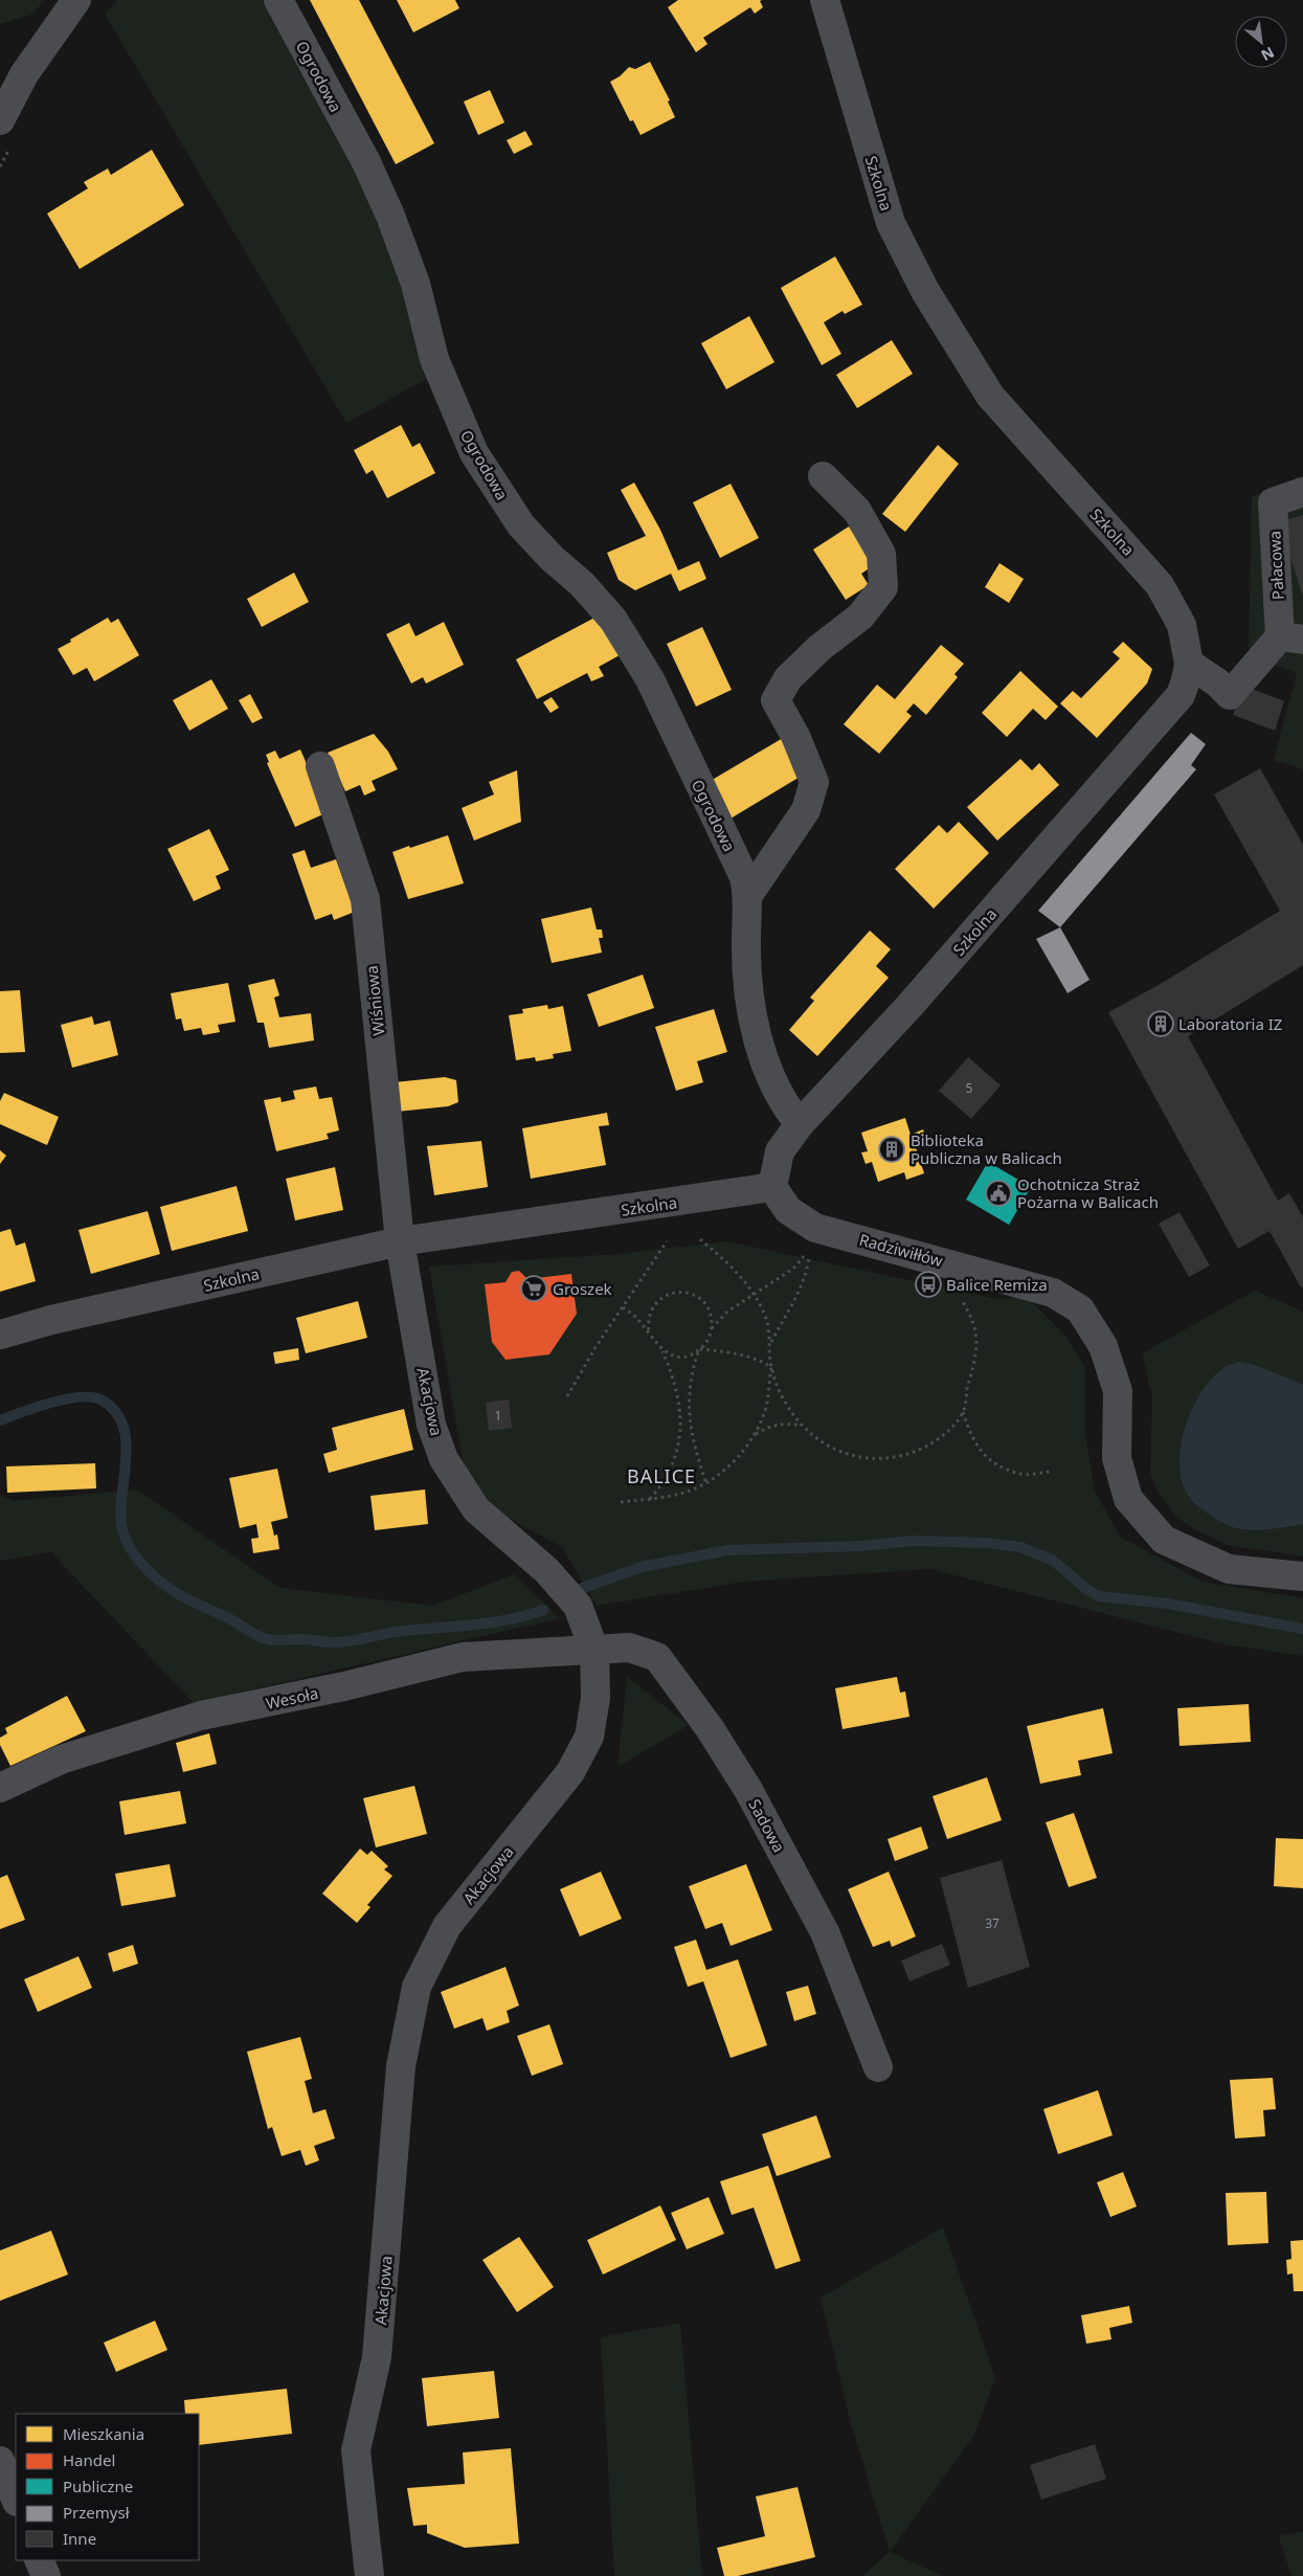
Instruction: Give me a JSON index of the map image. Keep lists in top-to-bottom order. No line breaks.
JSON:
{"streets":{"street":["Ogrodowa","Szkolna","Pałacowa","Wiśniowa","Radziwiłłów","Akacjowa","Wesoła","Sadowa"]},"crossings":[["Ogrodowa","Szkolna"],["Szkolna","Wiśniowa"],["Szkolna","Radziwiłłów"],["Szkolna","Akacjowa"],["Wiśniowa","Akacjowa"],["Akacjowa","Wesoła"],["Akacjowa","Sadowa"],["Wesoła","Sadowa"]],"districts":["BALICE"],"places":{"building":["Laboratoria IZ","Biblioteka Publiczna w Balicach"],"public building":["Ochotnicza Straż Pożarna w Balicach"],"bus stop":["Balice Remiza"],"supermarket":["Groszek"]},"house_numbers":["5","1","37"],"legend":["Mieszkania","Handel","Publiczne","Przemysł","Inne"],"north":"bottom right"}
